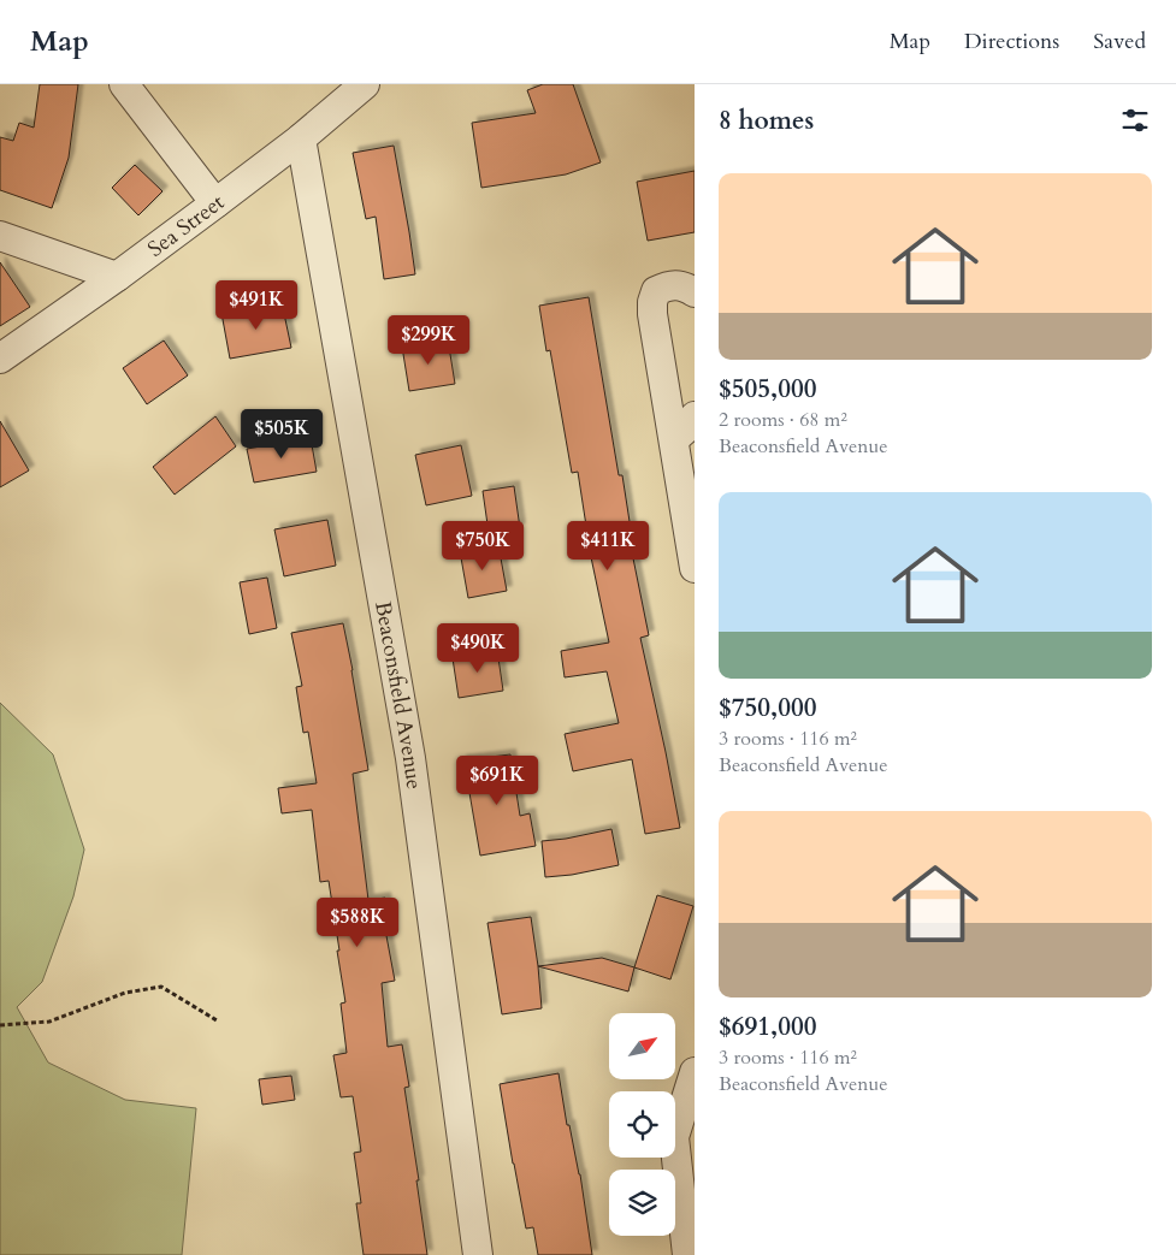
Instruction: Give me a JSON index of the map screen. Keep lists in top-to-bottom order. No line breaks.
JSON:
{"streets":{"street":["Sea Street","Beaconsfield Avenue"]},"crossings":[["Sea Street","Beaconsfield Avenue"]],"north":"top right","page":{"header":"Map","nav":["Map","Directions","Saved"],"heading":"8 homes","list":[{"name":"$505,000","note":"2 rooms · 68 m² · Beaconsfield Avenue"},{"name":"$750,000","note":"3 rooms · 116 m² · Beaconsfield Avenue"},{"name":"$691,000","note":"3 rooms · 116 m² · Beaconsfield Avenue"}],"price":["$491K","$299K","$505K","$750K","$411K","$490K","$691K","$588K"]}}
